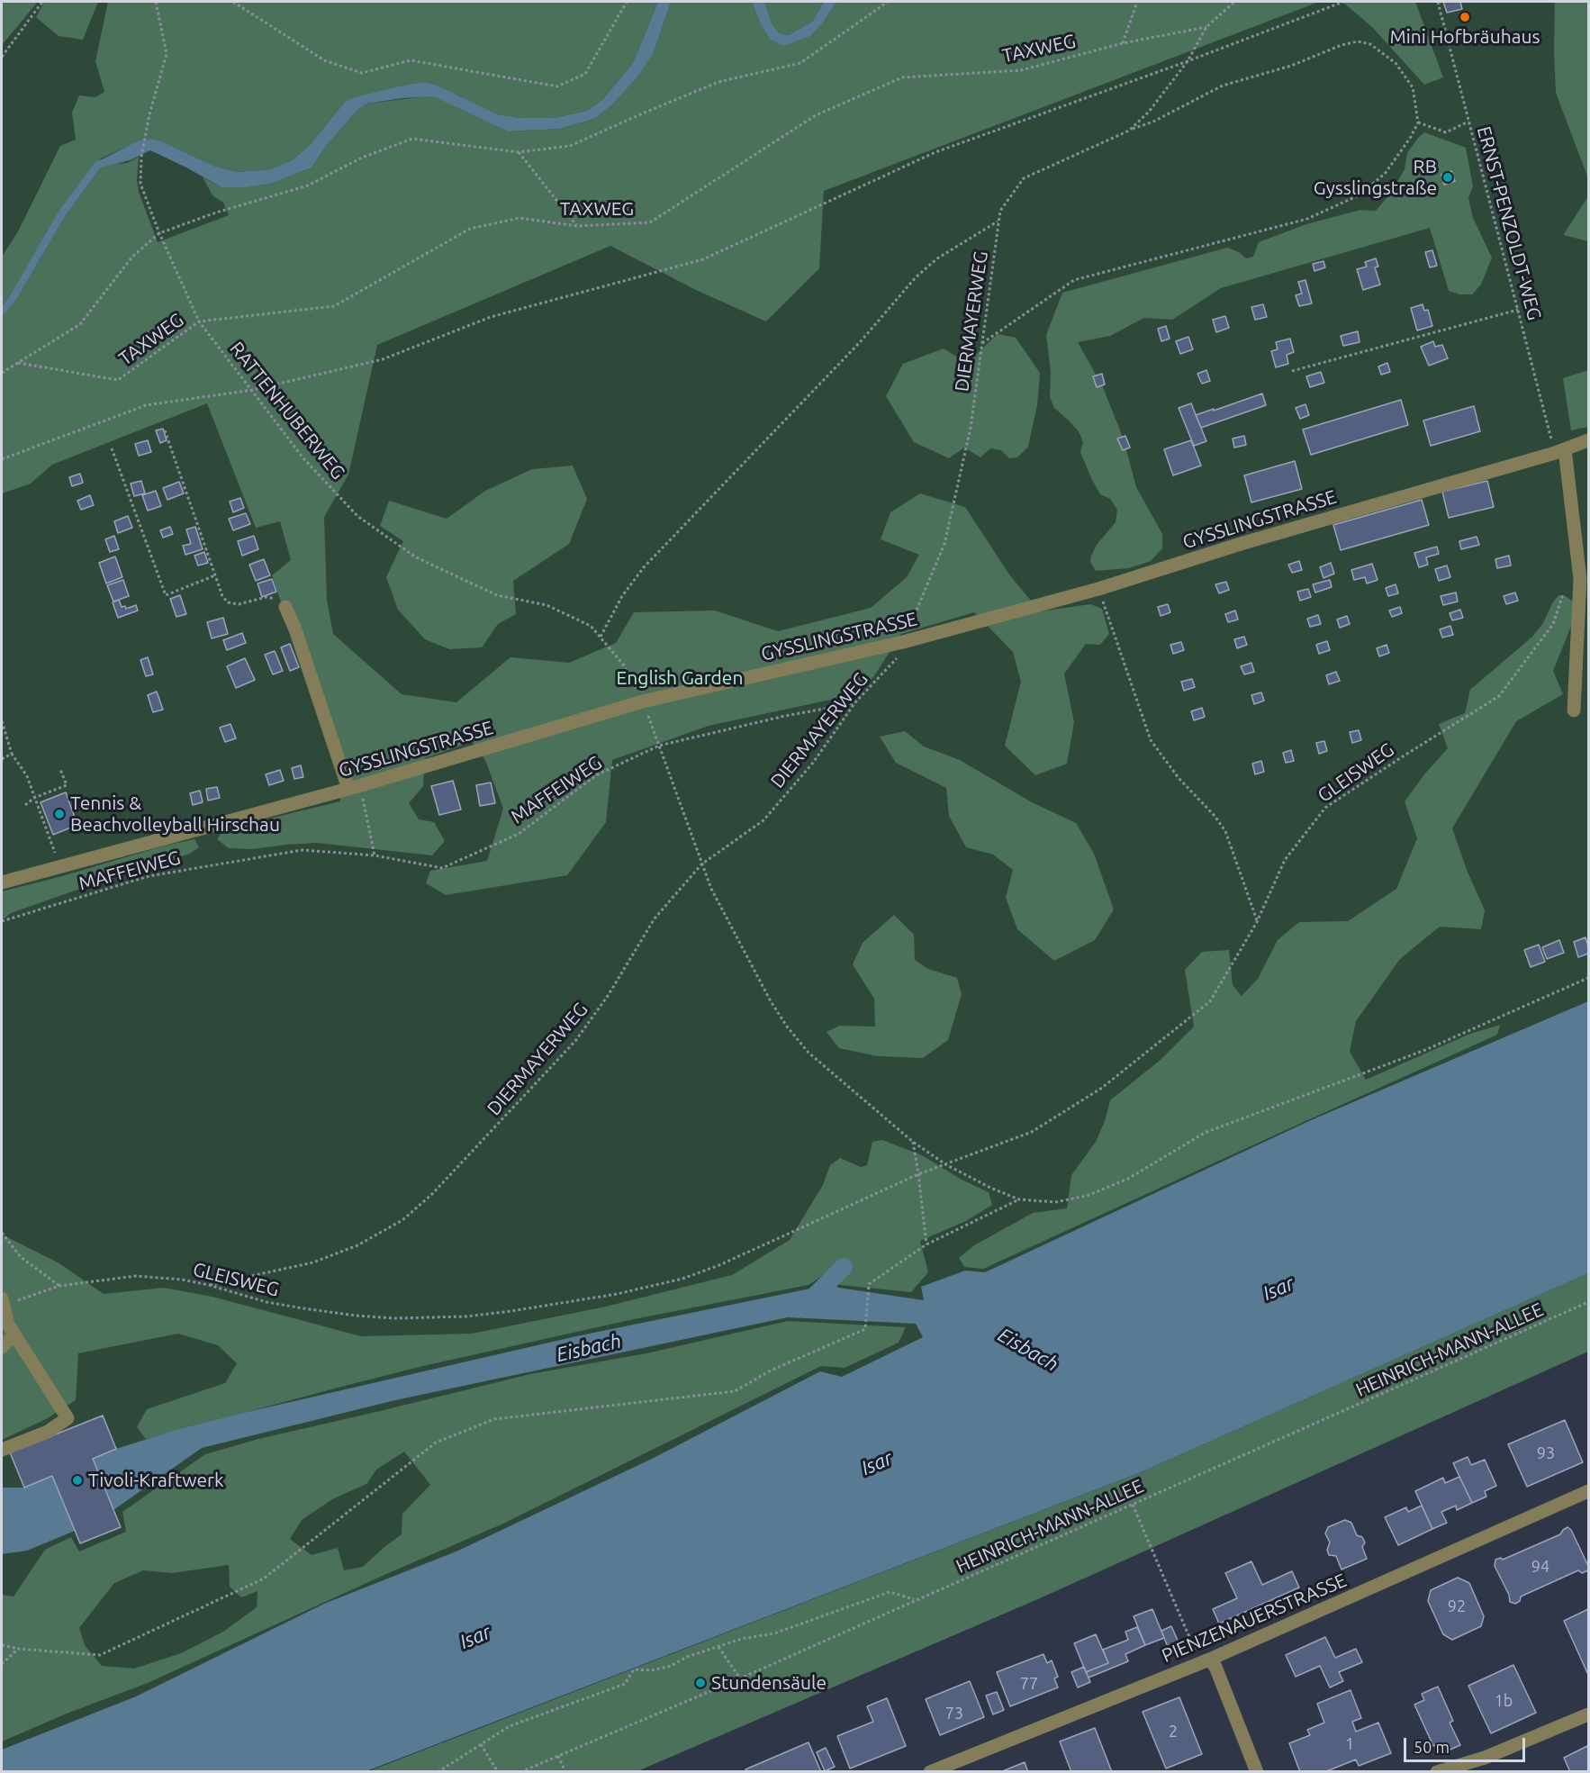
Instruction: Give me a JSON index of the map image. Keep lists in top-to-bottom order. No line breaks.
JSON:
{"streets":{"street":["GYSSLINGSTRASSE","PIENZENAUERSTRASSE"],"path":["TAXWEG","ERNST-PENZOLDT-WEG","DIERMAYERWEG","RATTENHUBERWEG","GLEISWEG","MAFFEIWEG","HEINRICH-MANN-ALLEE"]},"crossings":[["TAXWEG","DIERMAYERWEG"],["TAXWEG","RATTENHUBERWEG"],["ERNST-PENZOLDT-WEG","GYSSLINGSTRASSE"],["DIERMAYERWEG","GYSSLINGSTRASSE"],["DIERMAYERWEG","GLEISWEG"],["DIERMAYERWEG","MAFFEIWEG"],["RATTENHUBERWEG","GYSSLINGSTRASSE"],["RATTENHUBERWEG","MAFFEIWEG"]],"water":["Isar","Eisbach"],"parks":["English Garden"],"places":["Mini Hofbräuhaus","RB Gysslingstraße","Tennis & Beachvolleyball Hirschau","Tivoli-Kraftwerk","Stundensäule"],"house_numbers":["93","94","92","77","1b","73","2","1"],"scale_bar":"50 m"}
